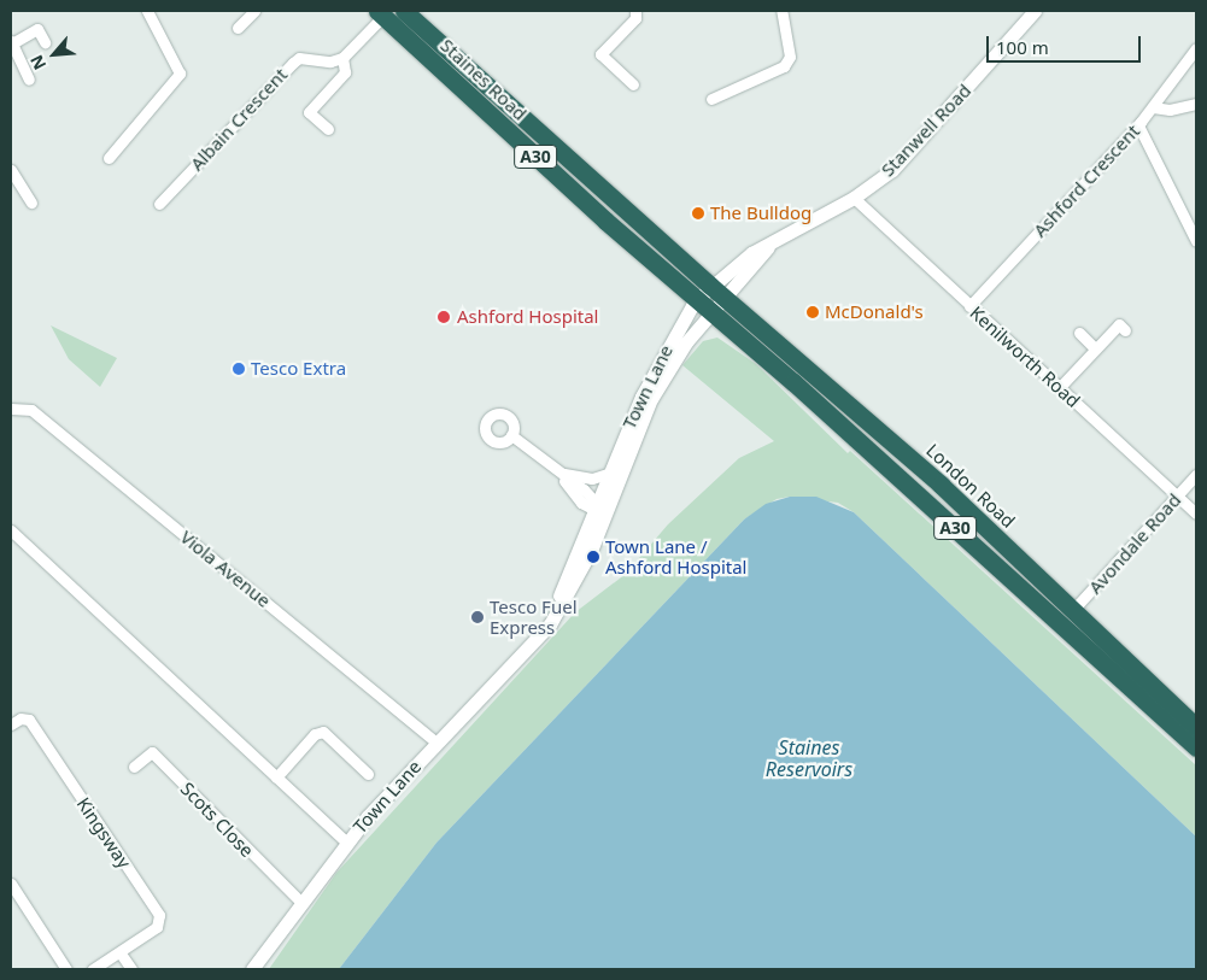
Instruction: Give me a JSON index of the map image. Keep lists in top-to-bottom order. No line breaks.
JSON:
{"streets":{"highway":["Staines Road","A30","London Road"],"main road":["Stanwell Road","Town Lane"],"street":["Albain Crescent","Ashford Crescent","Kenilworth Road","Avondale Road","Viola Avenue","Scots Close","Kingsway"]},"crossings":[["Staines Road","Stanwell Road"],["Staines Road","A30"],["Staines Road","Town Lane"],["Staines Road","London Road"],["Stanwell Road","A30"],["Stanwell Road","Kenilworth Road"],["Stanwell Road","Town Lane"],["Stanwell Road","London Road"],["A30","Town Lane"],["Ashford Crescent","Kenilworth Road"],["Kenilworth Road","Avondale Road"],["Town Lane","London Road"],["Town Lane","Viola Avenue"],["Town Lane","Scots Close"],["London Road","Avondale Road"]],"water":["Staines Reservoirs"],"places":["The Bulldog","McDonald's","Ashford Hospital","Tesco Extra","Town Lane / Ashford Hospital","Tesco Fuel Express"],"scale_bar":"100 m","north":"bottom left"}
